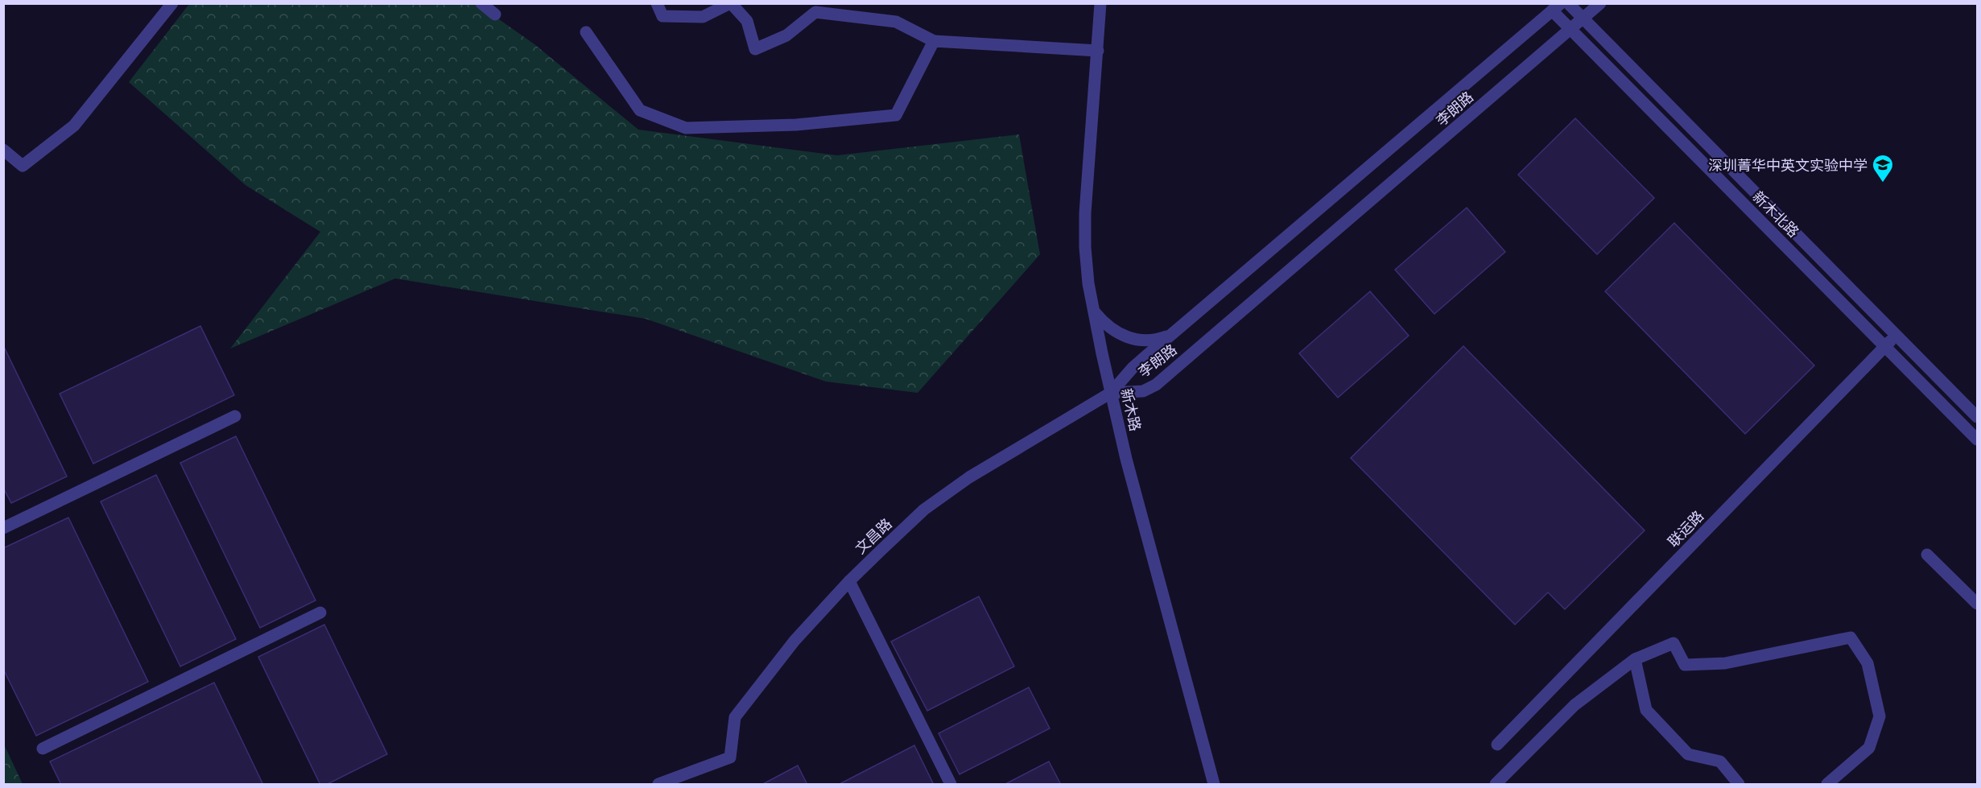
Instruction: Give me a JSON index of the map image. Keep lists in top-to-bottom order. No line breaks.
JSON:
{"streets":{"street":["李朗路","新木北路","新木路","联运路","文昌路"]},"crossings":[["李朗路","新木北路"],["李朗路","新木路"],["李朗路","文昌路"],["新木北路","联运路"],["新木路","文昌路"]],"places":{"school or university":["深圳菁华中英文实验中学"]}}
